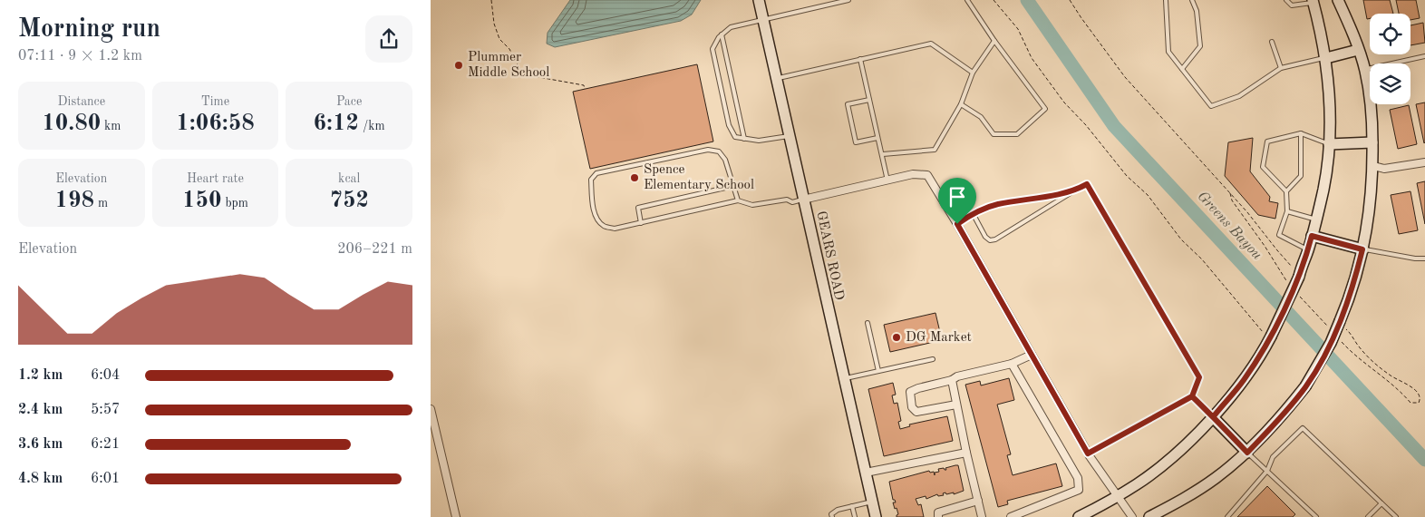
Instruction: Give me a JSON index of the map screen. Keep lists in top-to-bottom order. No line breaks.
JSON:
{"streets":{"street":["GEARS ROAD"]},"water":["Greens Bayou"],"places":["Plummer Middle School","Spence Elementary School","DG Market"],"page":{"heading":["Morning run","07:11 · 9 × 1.2 km"],"stats":[["Distance","10.80 km"],["Time","1:06:58"],["Pace","6:12 /km"],["Elevation","198 m"],["Heart rate","150 bpm"],["kcal","752"]],"chart":["Elevation","206–221 m"],"list":[{"name":"1.2 km","note":"6:04"},{"name":"2.4 km","note":"5:57"},{"name":"3.6 km","note":"6:21"},{"name":"4.8 km","note":"6:01"}]}}
